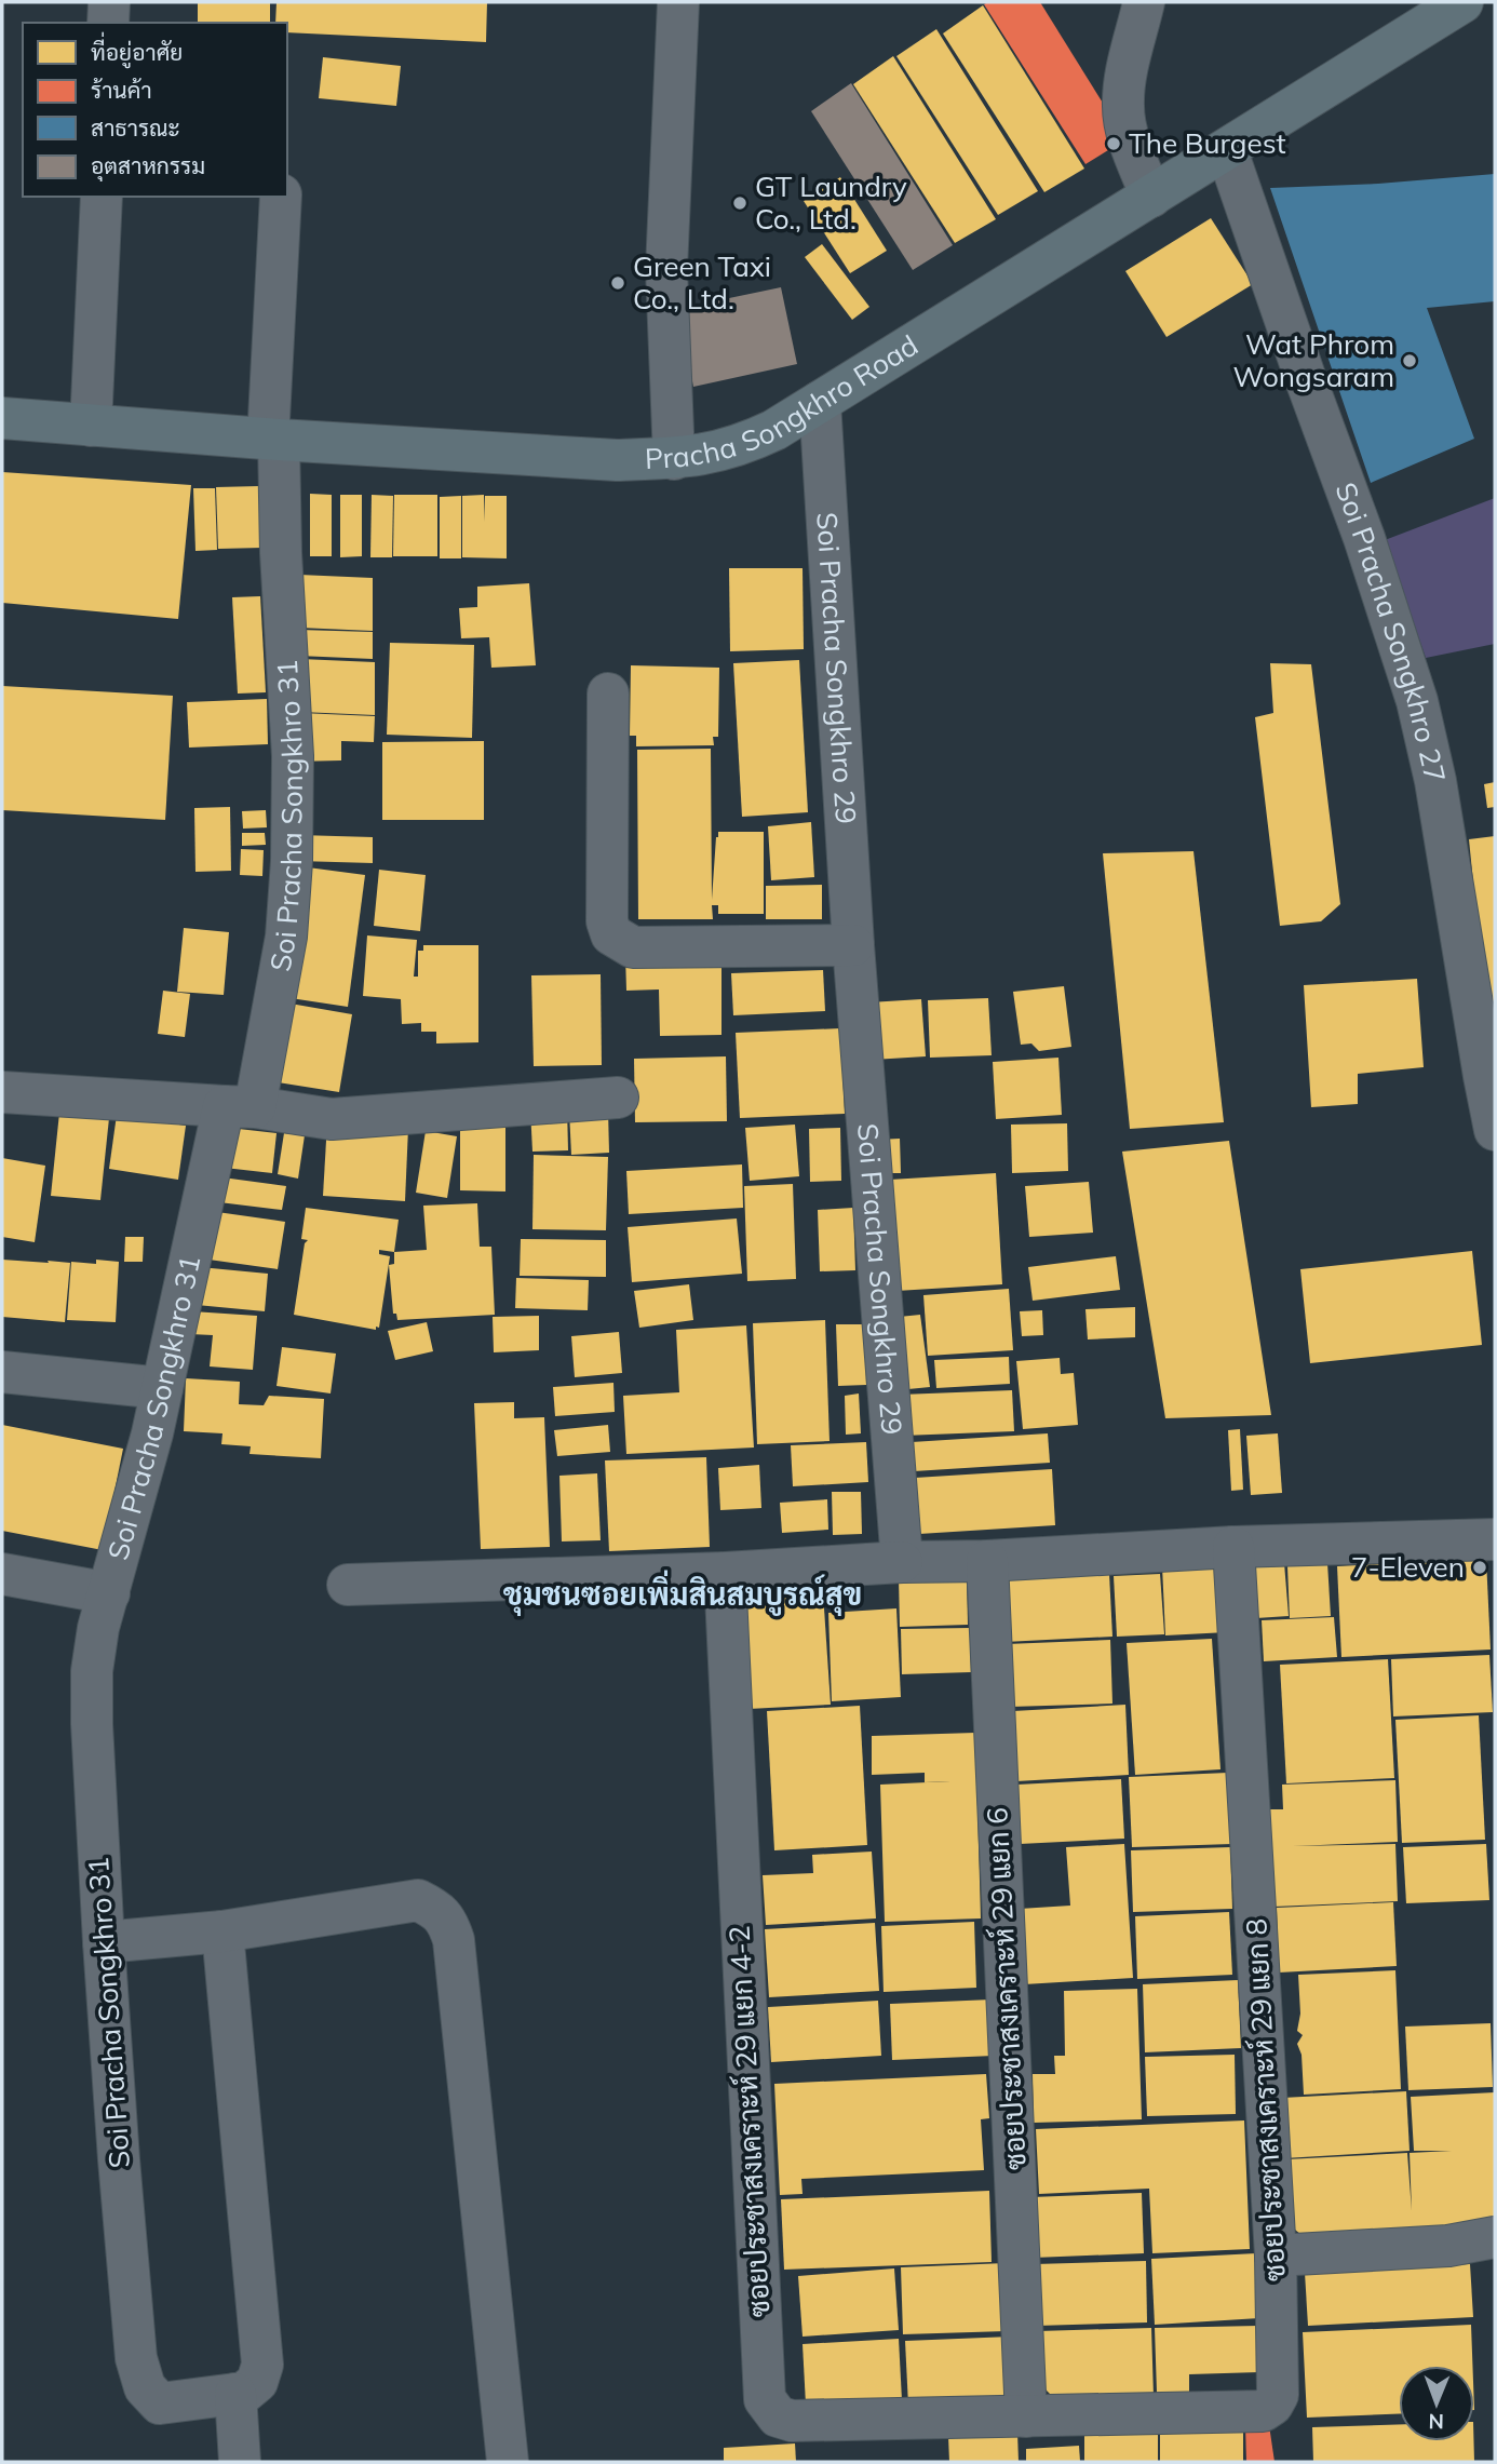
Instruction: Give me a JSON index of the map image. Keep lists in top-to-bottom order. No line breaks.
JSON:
{"streets":{"main road":["Pracha Songkhro Road"],"street":["Soi Pracha Songkhro 27","Soi Pracha Songkhro 29","Soi Pracha Songkhro 31","ซอยประชาสงเคราะห์ 29 แยก 6","ซอยประชาสงเคราะห์ 29 แยก 8","ซอยประชาสงเคราะห์ 29 แยก 4-2"]},"crossings":[["Pracha Songkhro Road","Soi Pracha Songkhro 27"],["Pracha Songkhro Road","Soi Pracha Songkhro 29"],["Pracha Songkhro Road","Soi Pracha Songkhro 31"],["ซอยประชาสงเคราะห์ 29 แยก 6","ซอยประชาสงเคราะห์ 29 แยก 8"],["ซอยประชาสงเคราะห์ 29 แยก 6","ซอยประชาสงเคราะห์ 29 แยก 4-2"],["ซอยประชาสงเคราะห์ 29 แยก 8","ซอยประชาสงเคราะห์ 29 แยก 4-2"]],"districts":["ชุมชนซอยเพิ่มสินสมบูรณ์สุข"],"places":["The Burgest","GT Laundry Co., Ltd.","Green Taxi Co., Ltd.","Wat Phrom Wongsaram","7-Eleven"],"legend":["ที่อยู่อาศัย","ร้านค้า","สาธารณะ","อุตสาหกรรม"],"north":"bottom"}
